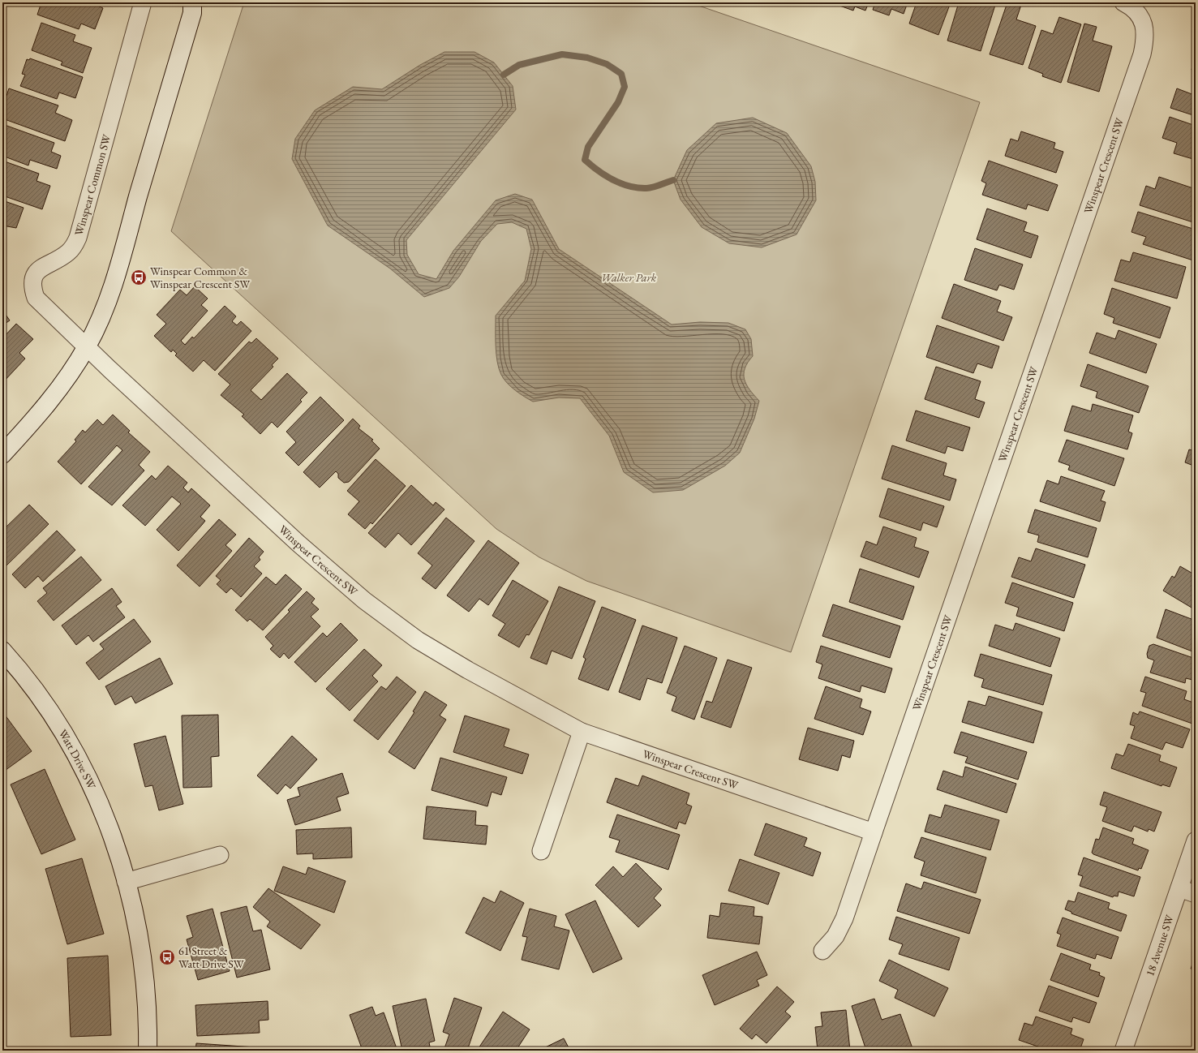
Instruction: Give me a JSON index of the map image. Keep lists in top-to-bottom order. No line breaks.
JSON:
{"streets":{"street":["Winspear Crescent SW","Winspear Common SW","Watt Drive SW","18 Avenue SW"]},"crossings":[["Winspear Crescent SW","Winspear Common SW"]],"parks":["Walker Park"],"places":{"bus stop":["Winspear Common & Winspear Crescent SW","61 Street & Watt Drive SW"]}}
